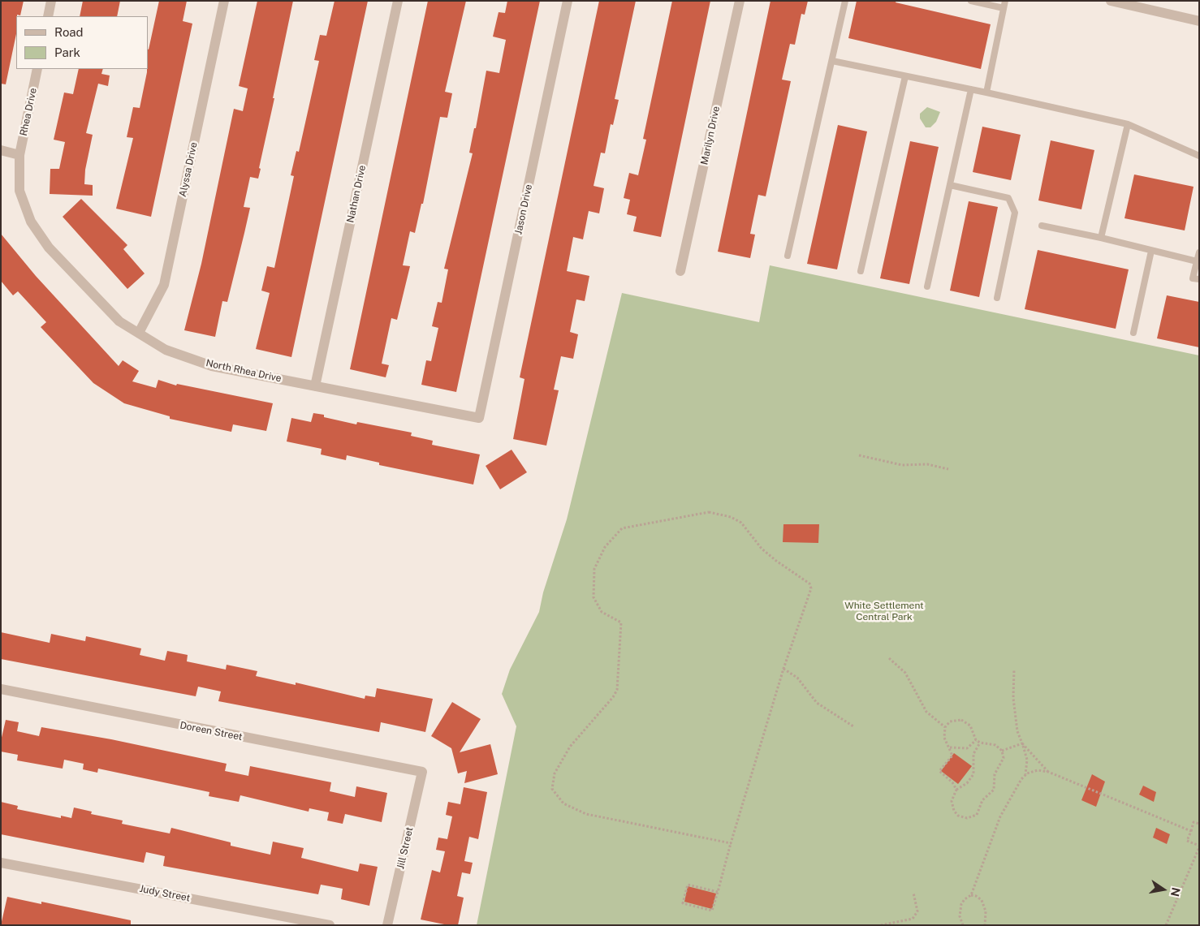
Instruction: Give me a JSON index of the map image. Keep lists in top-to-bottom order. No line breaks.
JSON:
{"streets":{"street":["Rhea Drive","Marilyn Drive","Alyssa Drive","Nathan Drive","Jason Drive","North Rhea Drive","Doreen Street","Jill Street","Judy Street"]},"crossings":[["Rhea Drive","North Rhea Drive"],["Alyssa Drive","North Rhea Drive"],["Nathan Drive","North Rhea Drive"],["Jason Drive","North Rhea Drive"],["Doreen Street","Jill Street"]],"parks":["White Settlement Central Park"],"legend":["Road","Park"],"north":"right"}
